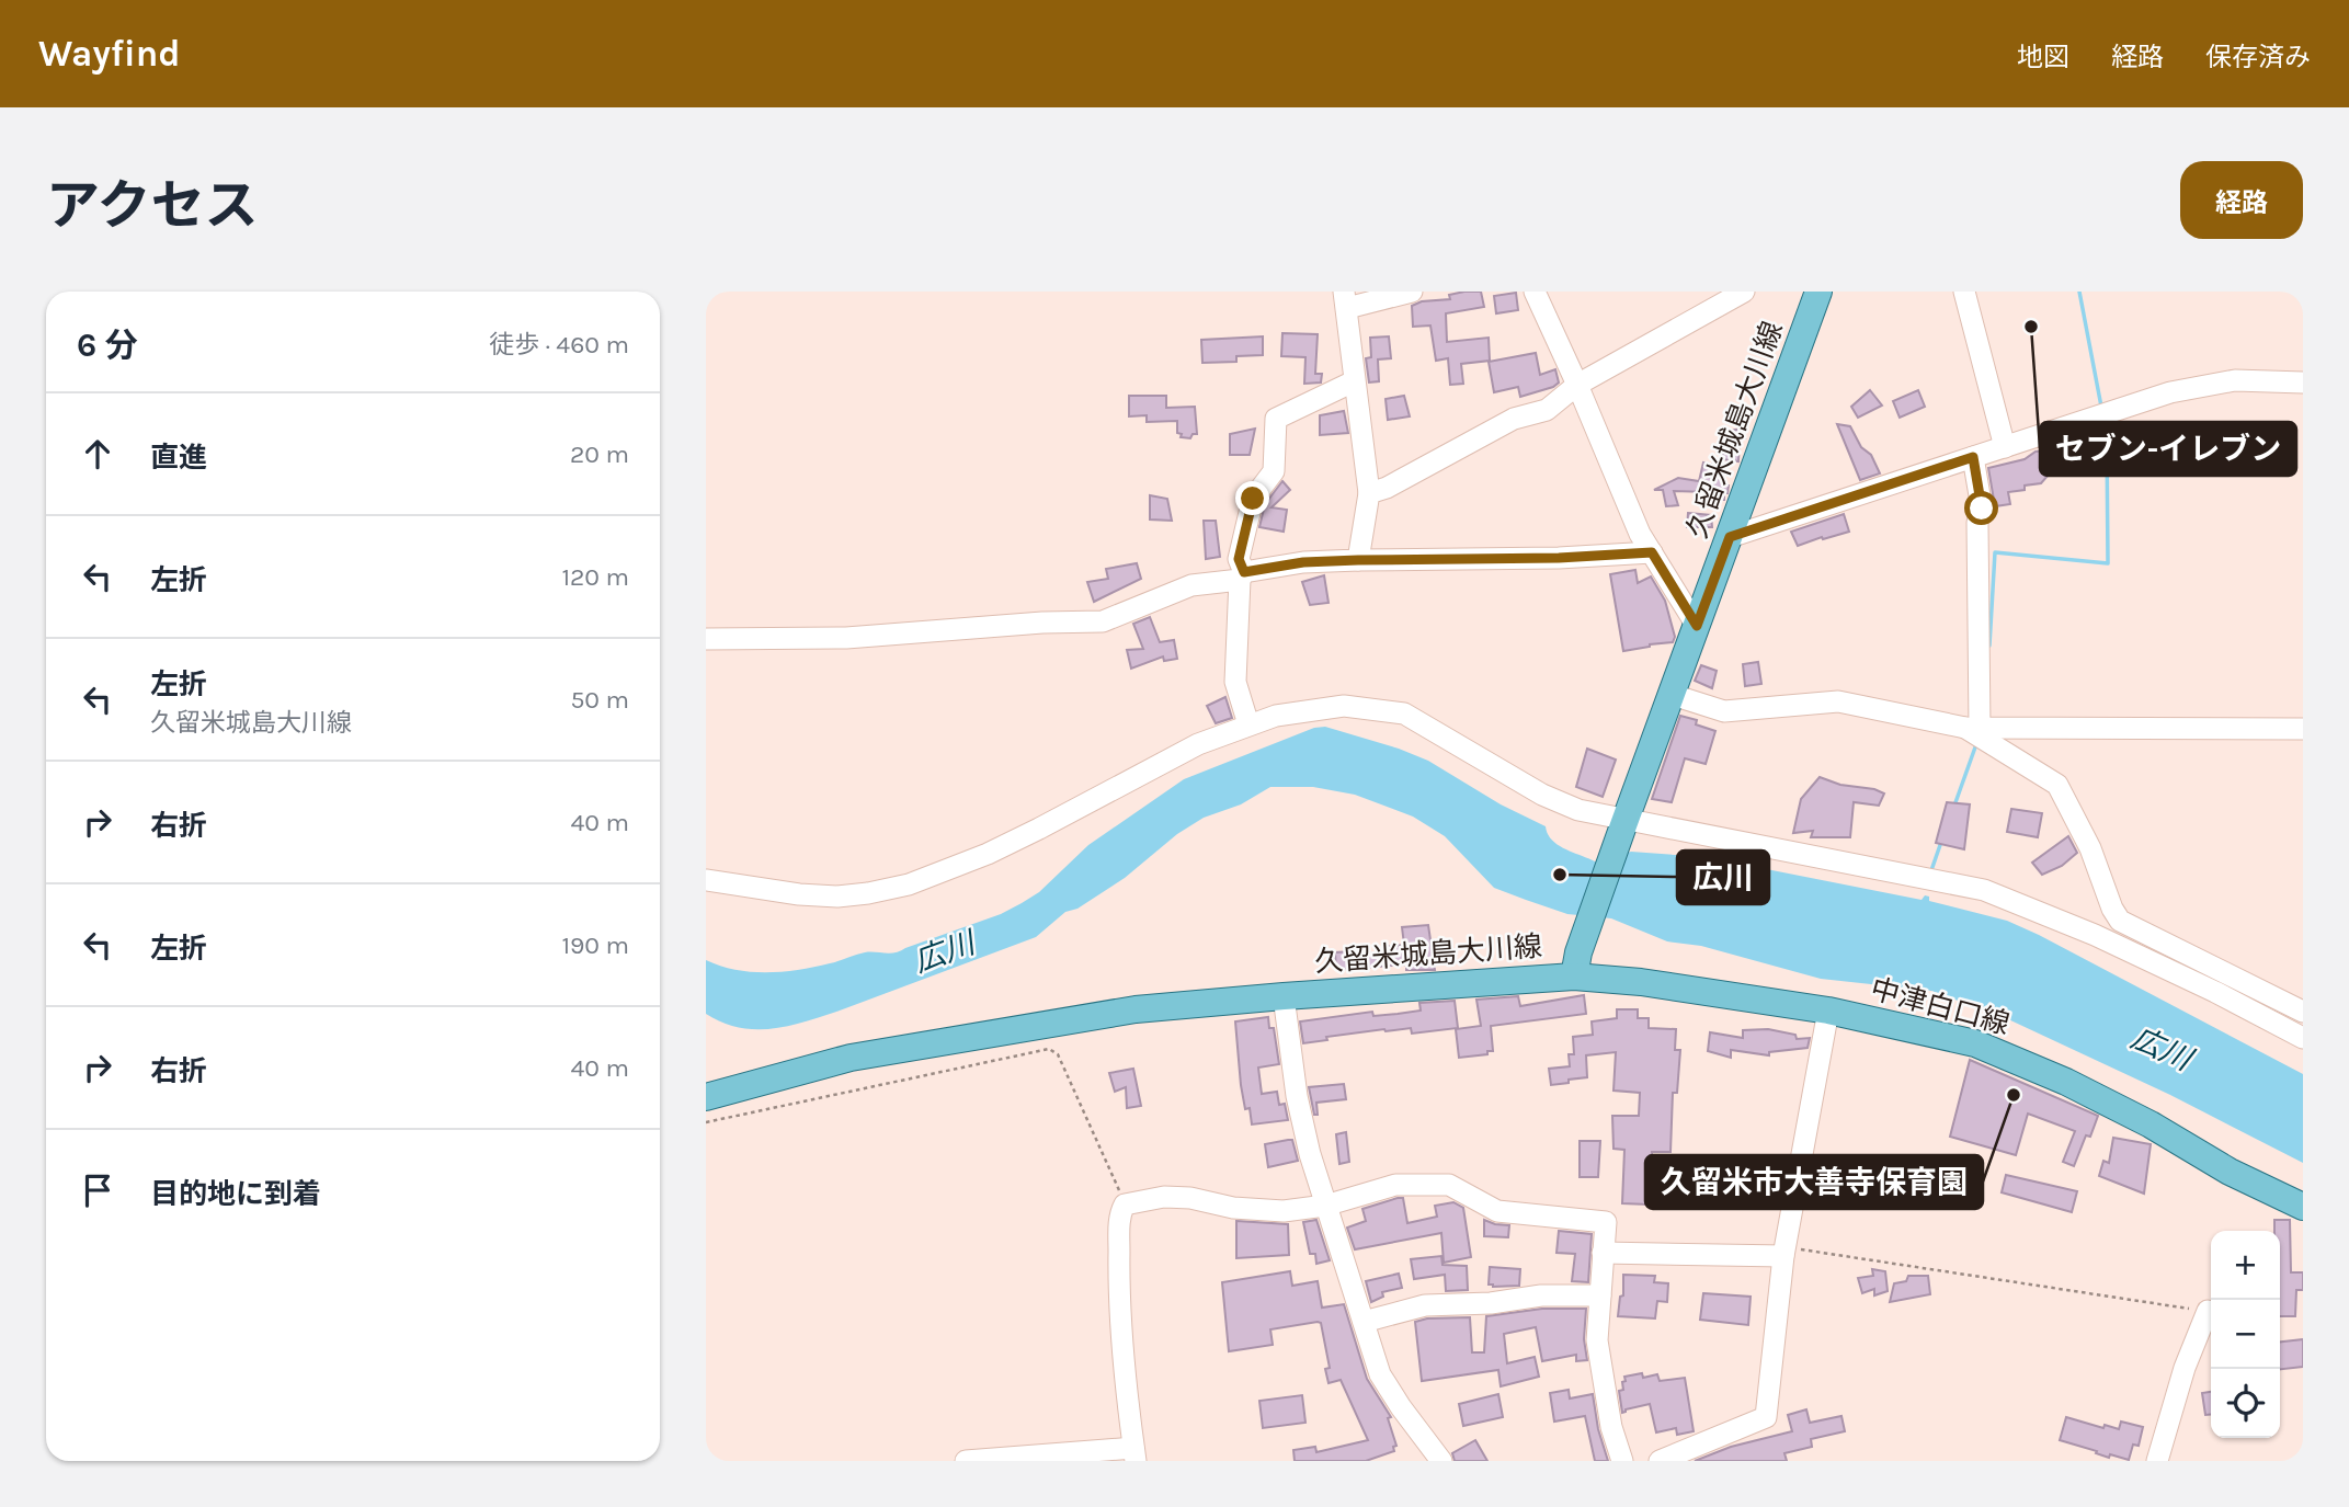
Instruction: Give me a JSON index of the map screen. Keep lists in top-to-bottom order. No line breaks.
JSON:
{"streets":{"main road":["久留米城島大川線","中津白口線"]},"crossings":[["久留米城島大川線","中津白口線"]],"water":["広川"],"places":["セブン-イレブン","広川","久留米市大善寺保育園"],"page":{"header":"Wayfind","nav":["地図","経路","保存済み"],"title":"アクセス","buttons":"経路","heading":["6 分","徒歩 · 460 m"],"list":[["直進","20 m"],["左折","120 m"],["左折","久留米城島大川線","50 m"],["右折","40 m"],["左折","190 m"],["右折","40 m"],"目的地に到着"],"map_buttons":["+","−"]}}
